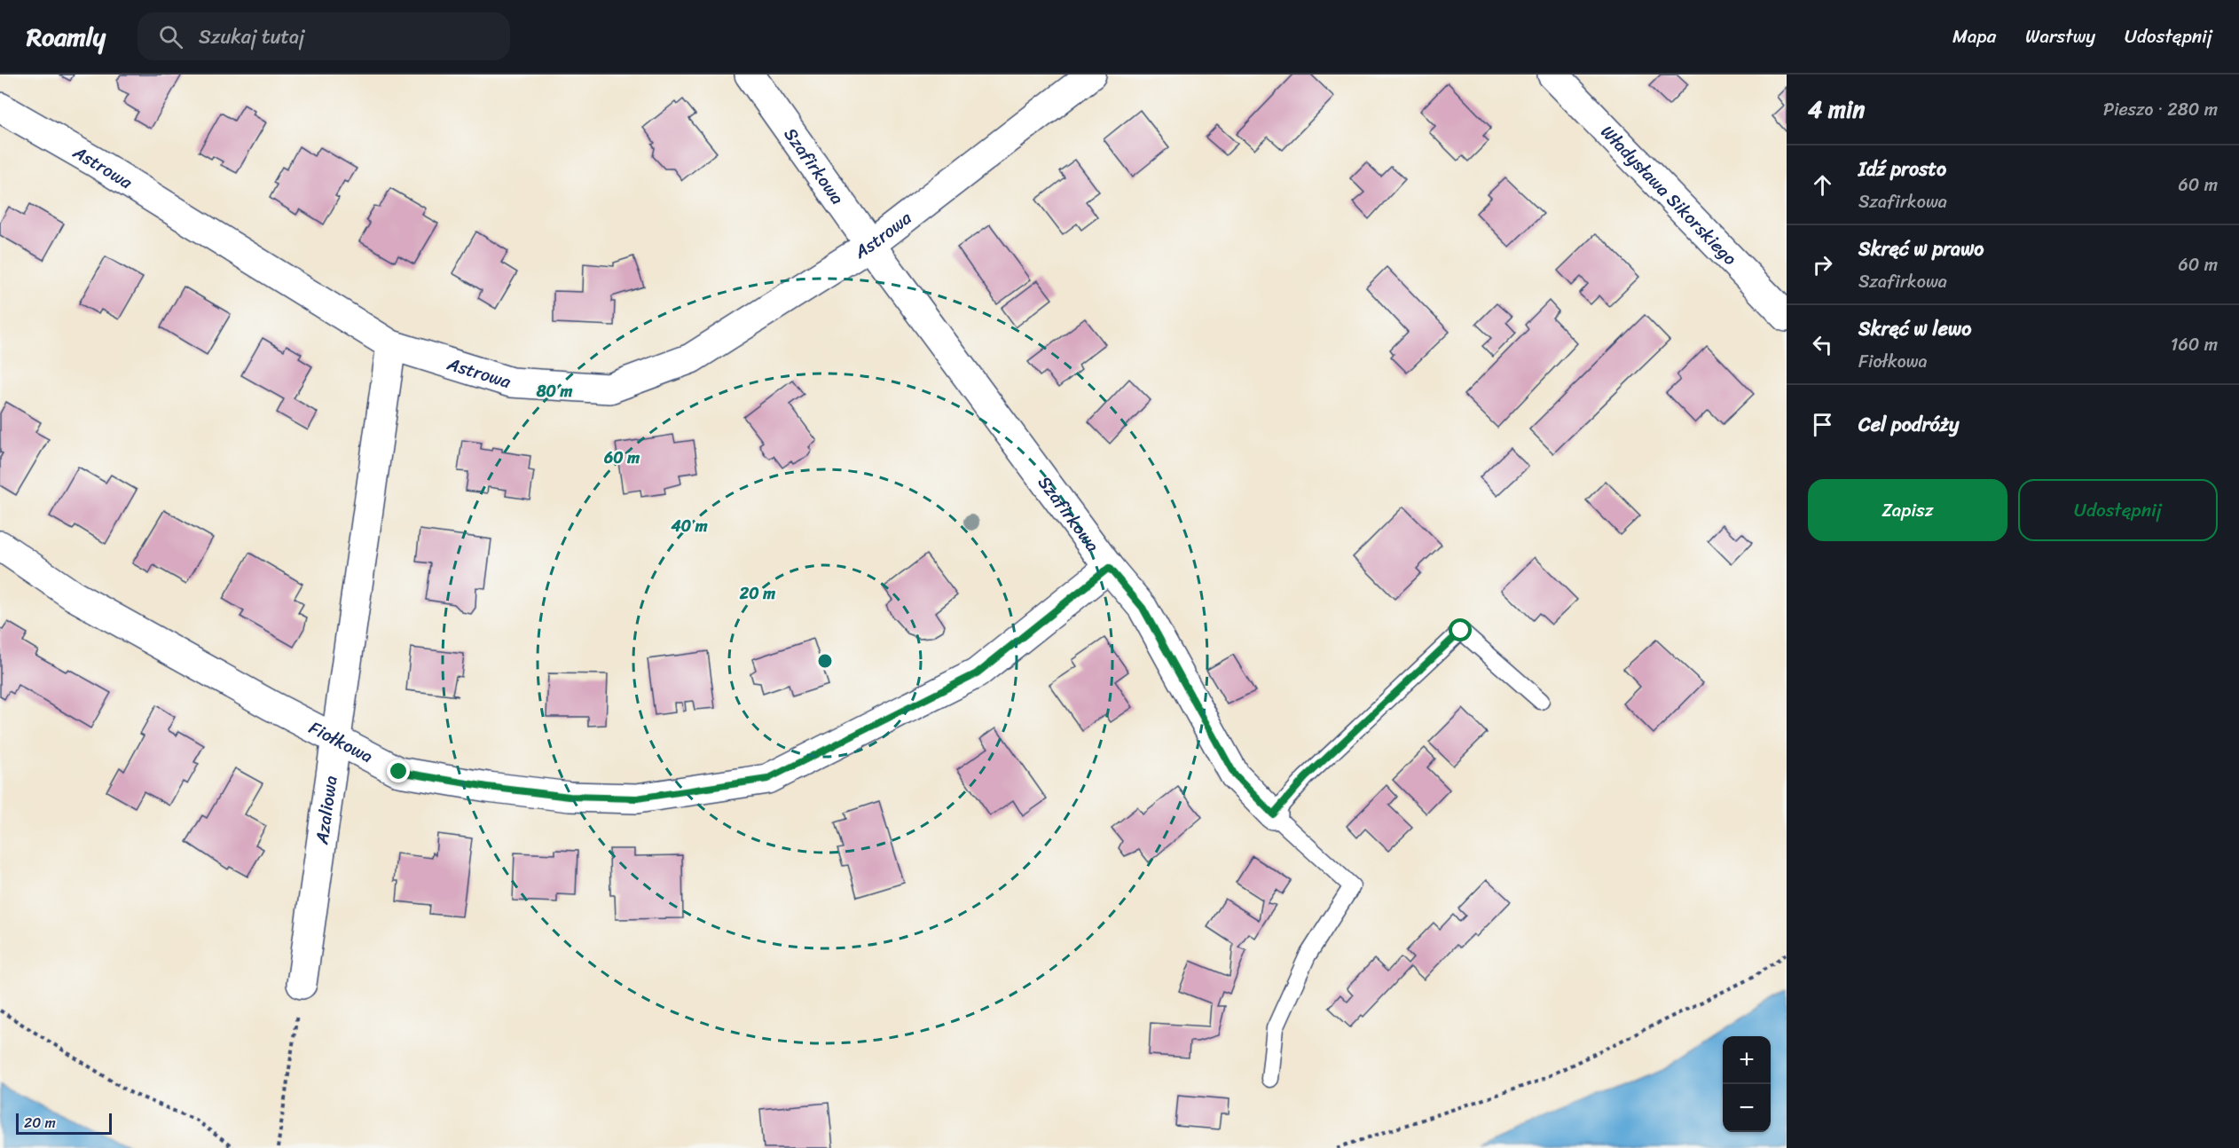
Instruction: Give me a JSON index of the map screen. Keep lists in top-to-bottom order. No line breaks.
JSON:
{"streets":{"street":["Szafirkowa","Astrowa","Władysława Sikorskiego","Fiołkowa","Azaliowa"]},"crossings":[["Szafirkowa","Astrowa"],["Szafirkowa","Fiołkowa"],["Astrowa","Azaliowa"],["Fiołkowa","Azaliowa"]],"scale_bar":"20 m","page":{"header":"Roamly","search":"Szukaj tutaj","nav":["Mapa","Warstwy","Udostępnij"],"heading":["4 min","Pieszo · 280 m"],"list":[["Idź prosto","Szafirkowa","60 m"],["Skręć w prawo","Szafirkowa","60 m"],["Skręć w lewo","Fiołkowa","160 m"],"Cel podróży"],"buttons":["Zapisz","Udostępnij"],"map_buttons":["+","−"],"scale":"20 m"},"rings":["80 m","60 m","40 m","20 m"]}
